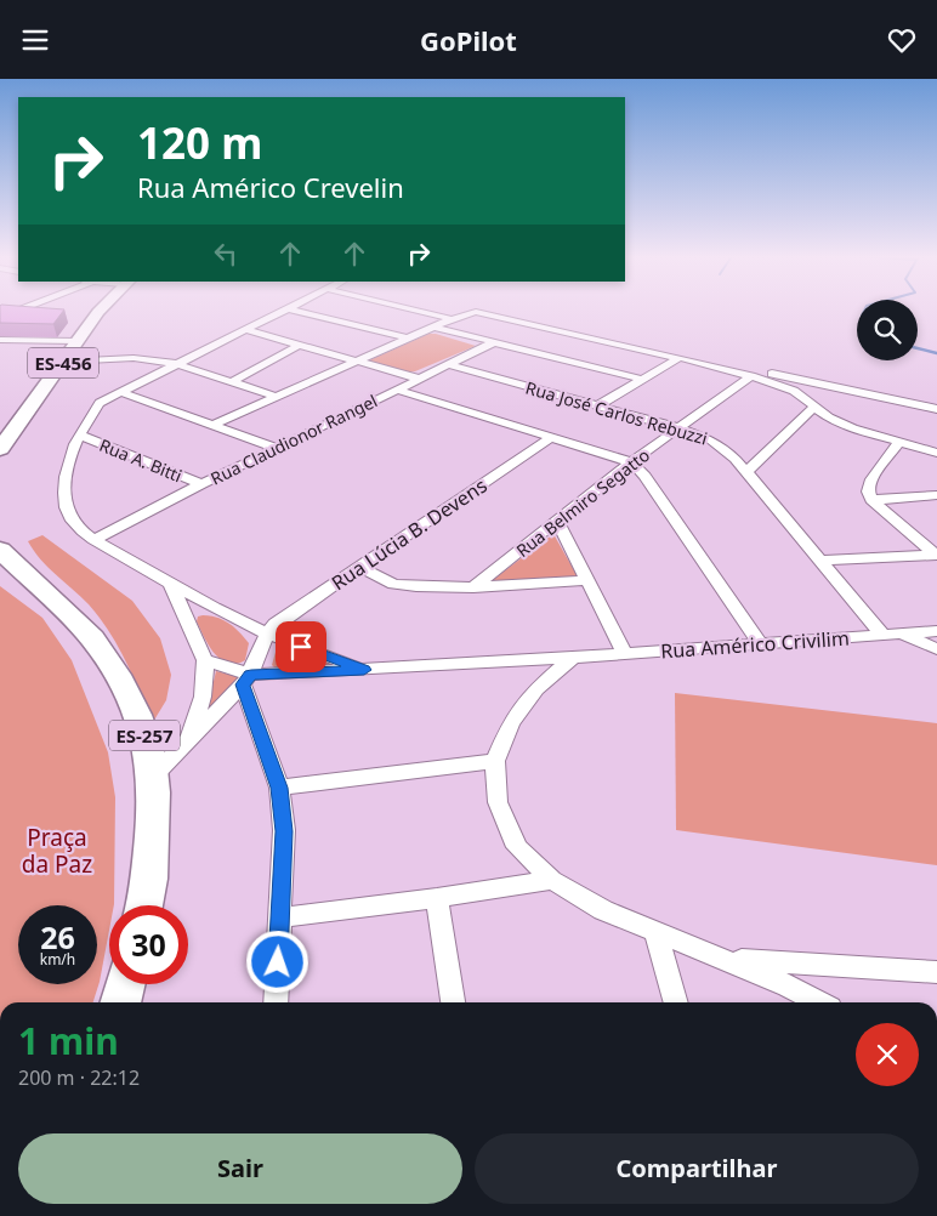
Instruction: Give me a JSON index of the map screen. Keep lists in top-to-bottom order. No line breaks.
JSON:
{"streets":{"main road":["ES-456","ES-257"],"street":["Rua José Carlos Rebuzzi","Rua Claudionor Rangel","Rua A. Bitti","Rua Belmiro Segatto","Rua Lúcia B. Devens","Rua Américo Crivilim"]},"crossings":[["Rua José Carlos Rebuzzi","Rua Claudionor Rangel"],["Rua José Carlos Rebuzzi","Rua Belmiro Segatto"],["Rua José Carlos Rebuzzi","Rua Américo Crivilim"],["Rua Claudionor Rangel","Rua A. Bitti"]],"parks":["Praça da Paz"],"page":{"header":"GoPilot","turn":["120 m","Rua Américo Crevelin"],"speed":"26 km/h","limit":"30","heading":["1 min","200 m · 22:12"],"buttons":["Sair","Compartilhar"]}}
